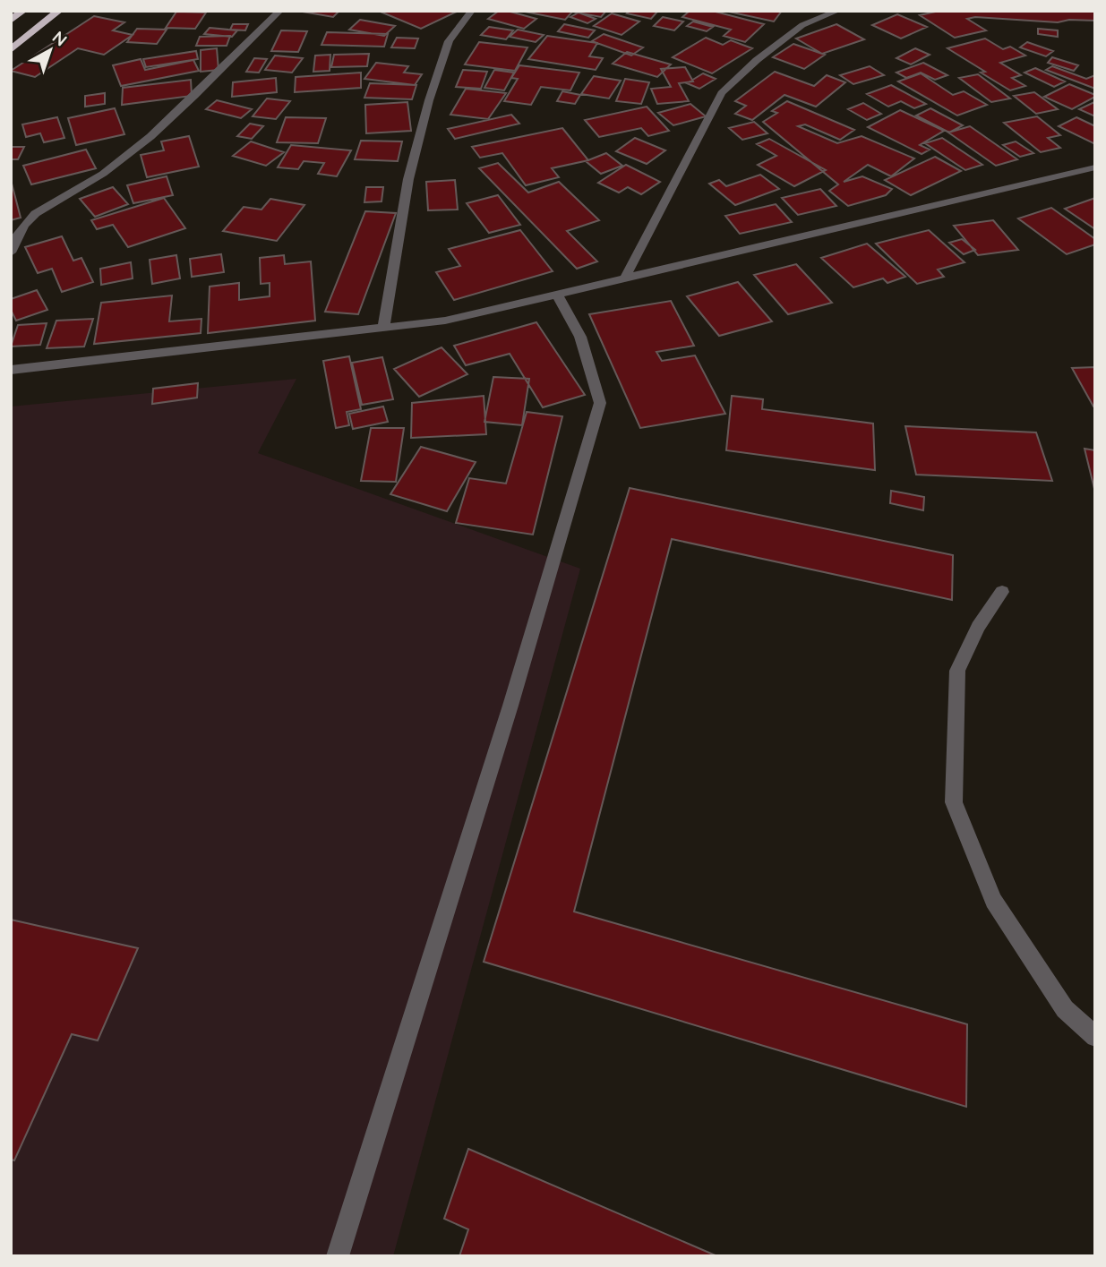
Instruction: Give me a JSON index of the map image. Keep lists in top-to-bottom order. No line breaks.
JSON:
{"north":"top right"}
